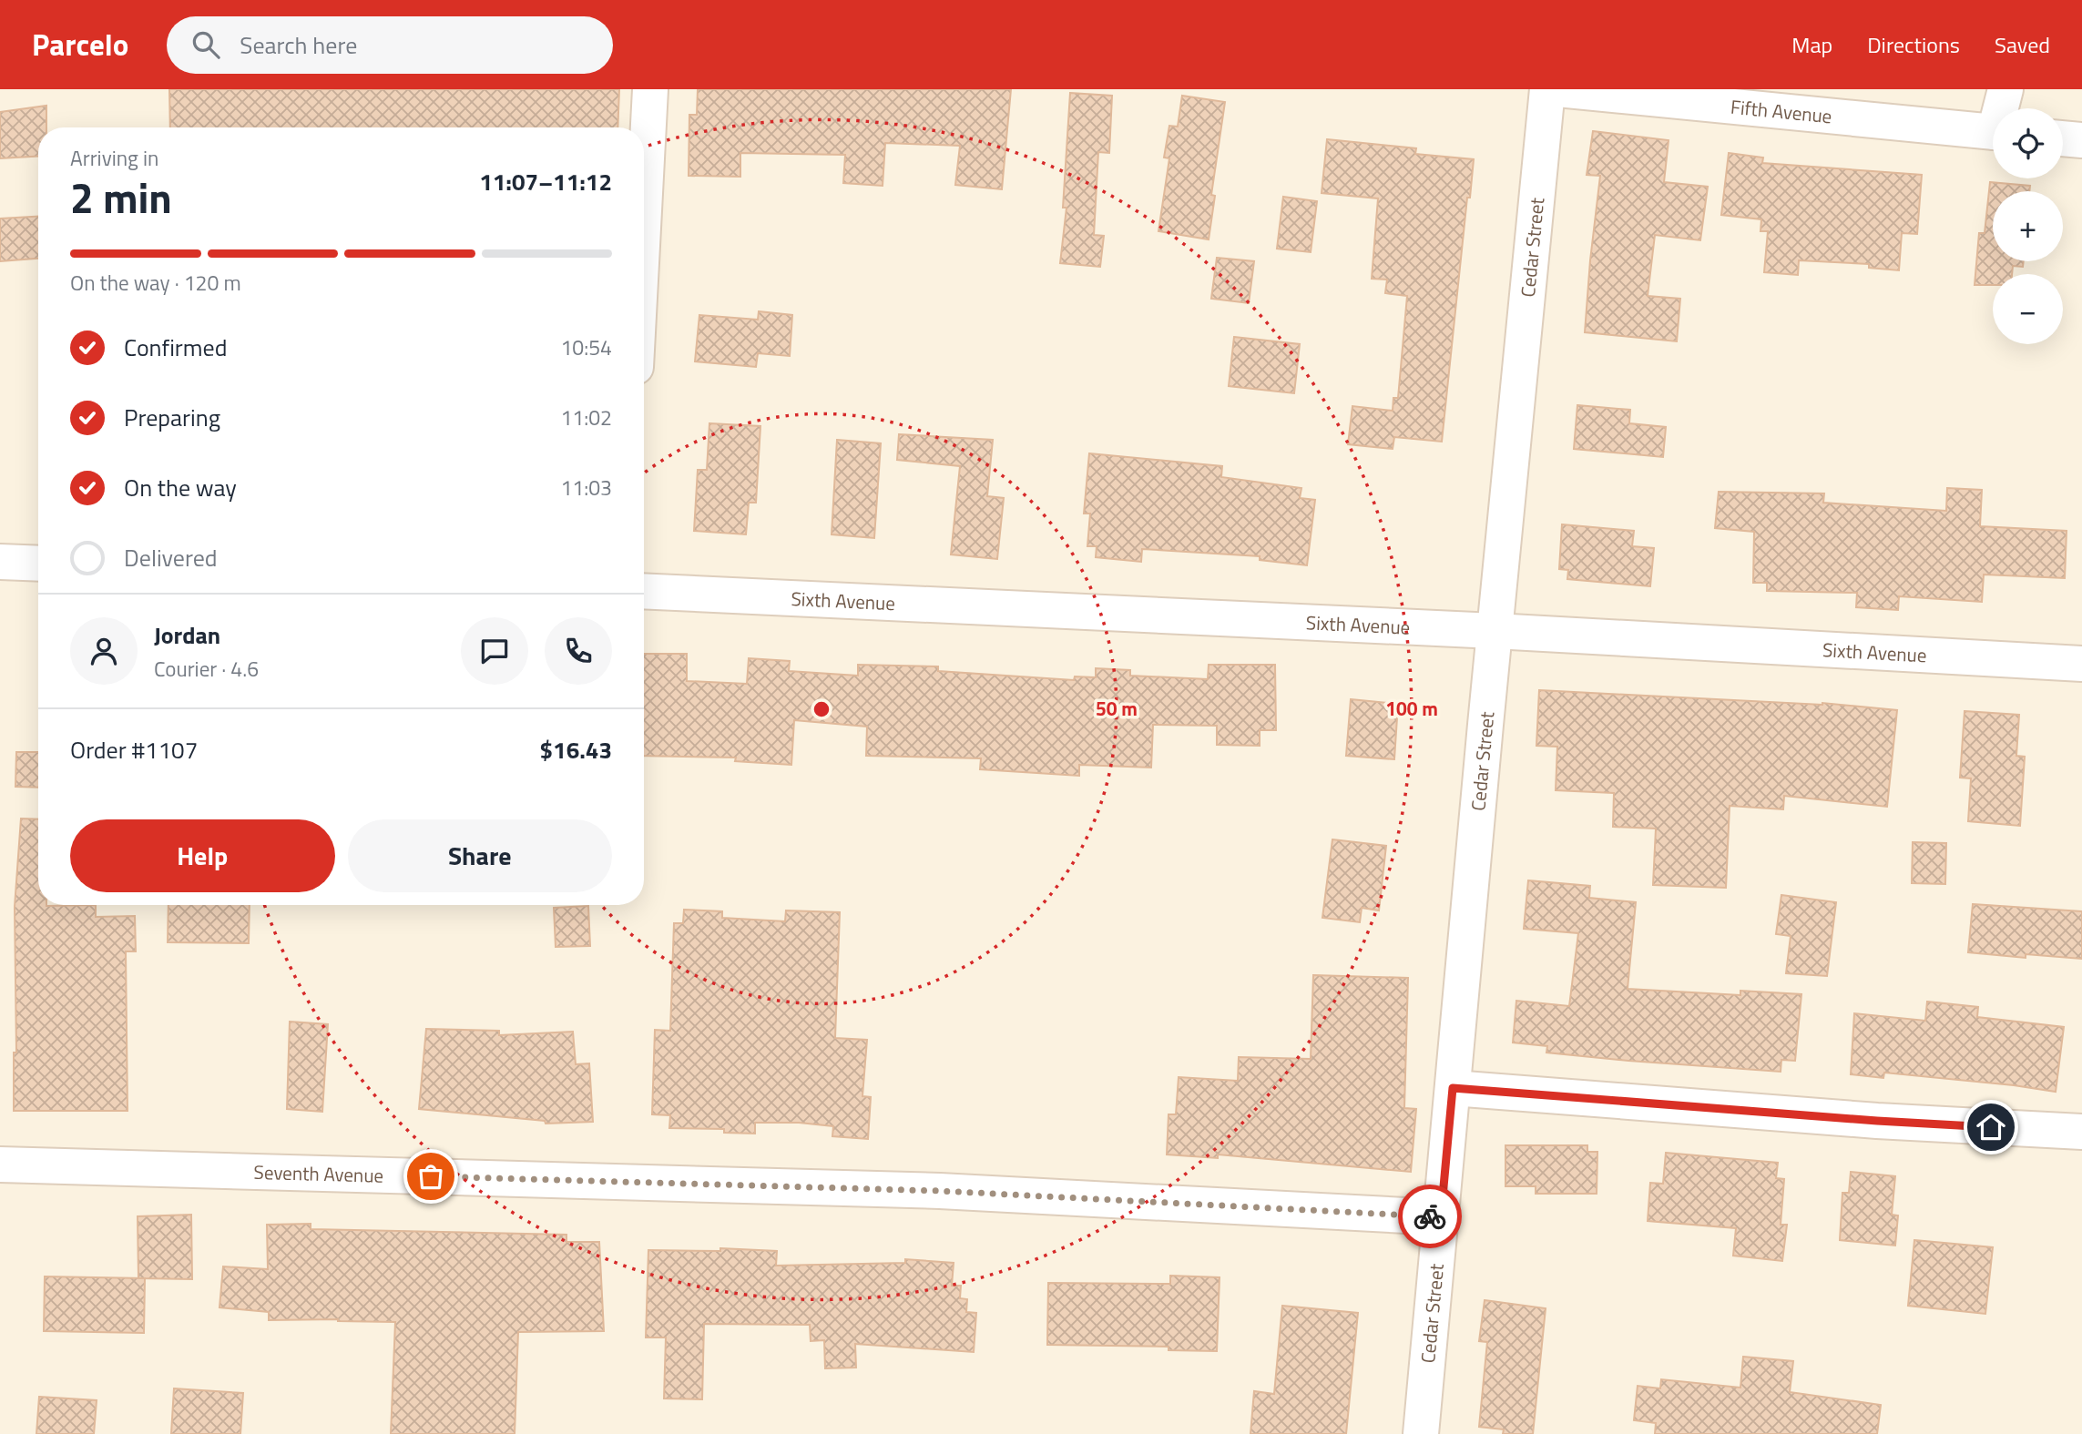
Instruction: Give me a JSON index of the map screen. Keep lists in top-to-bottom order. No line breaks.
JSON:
{"streets":{"street":["Fifth Avenue","Cedar Street","Sixth Avenue","Seventh Avenue"]},"crossings":[["Cedar Street","Sixth Avenue"],["Cedar Street","Seventh Avenue"]],"page":{"header":"Parcelo","search":"Search here","nav":["Map","Directions","Saved"],"map_buttons":["+","−"],"heading":["2 min","Arriving in","11:07–11:12"],"panel":["Jordan","Courier · 4.6","Order #1107","$16.43"],"bar":"On the way · 120 m","list":[["Confirmed","10:54"],["Preparing","11:02"],["On the way","11:03"],"Delivered"],"buttons":["Help","Share"]},"rings":["50 m","100 m"]}
